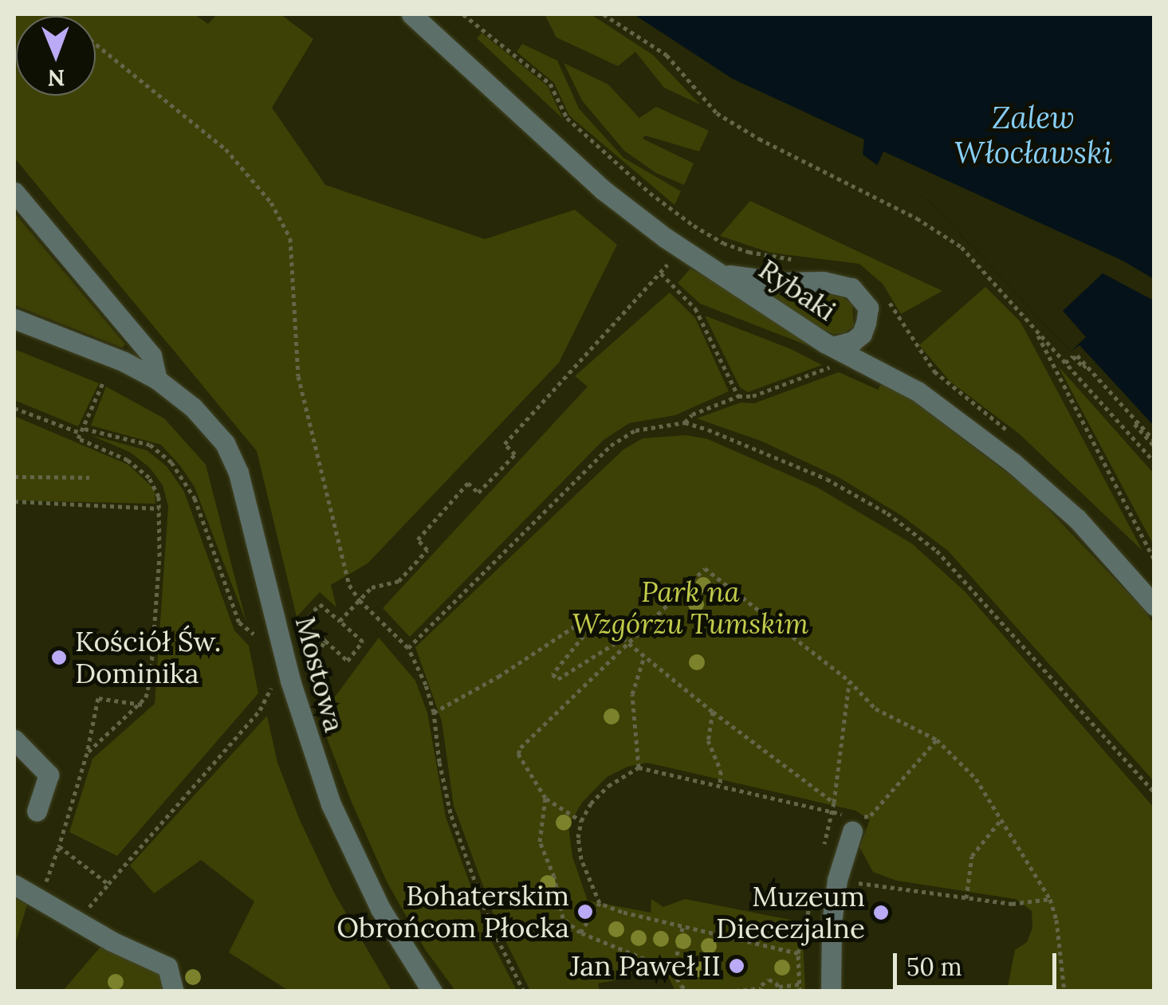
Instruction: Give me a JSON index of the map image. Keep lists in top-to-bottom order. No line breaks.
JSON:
{"streets":{"street":["Rybaki","Mostowa"]},"water":["Zalew Włocławski"],"parks":["Park na Wzgórzu Tumskim"],"places":["Kościół Św. Dominika","Bohaterskim Obrońcom Płocka","Muzeum Diecezjalne","Jan Paweł II"],"scale_bar":"50 m","north":"bottom"}
